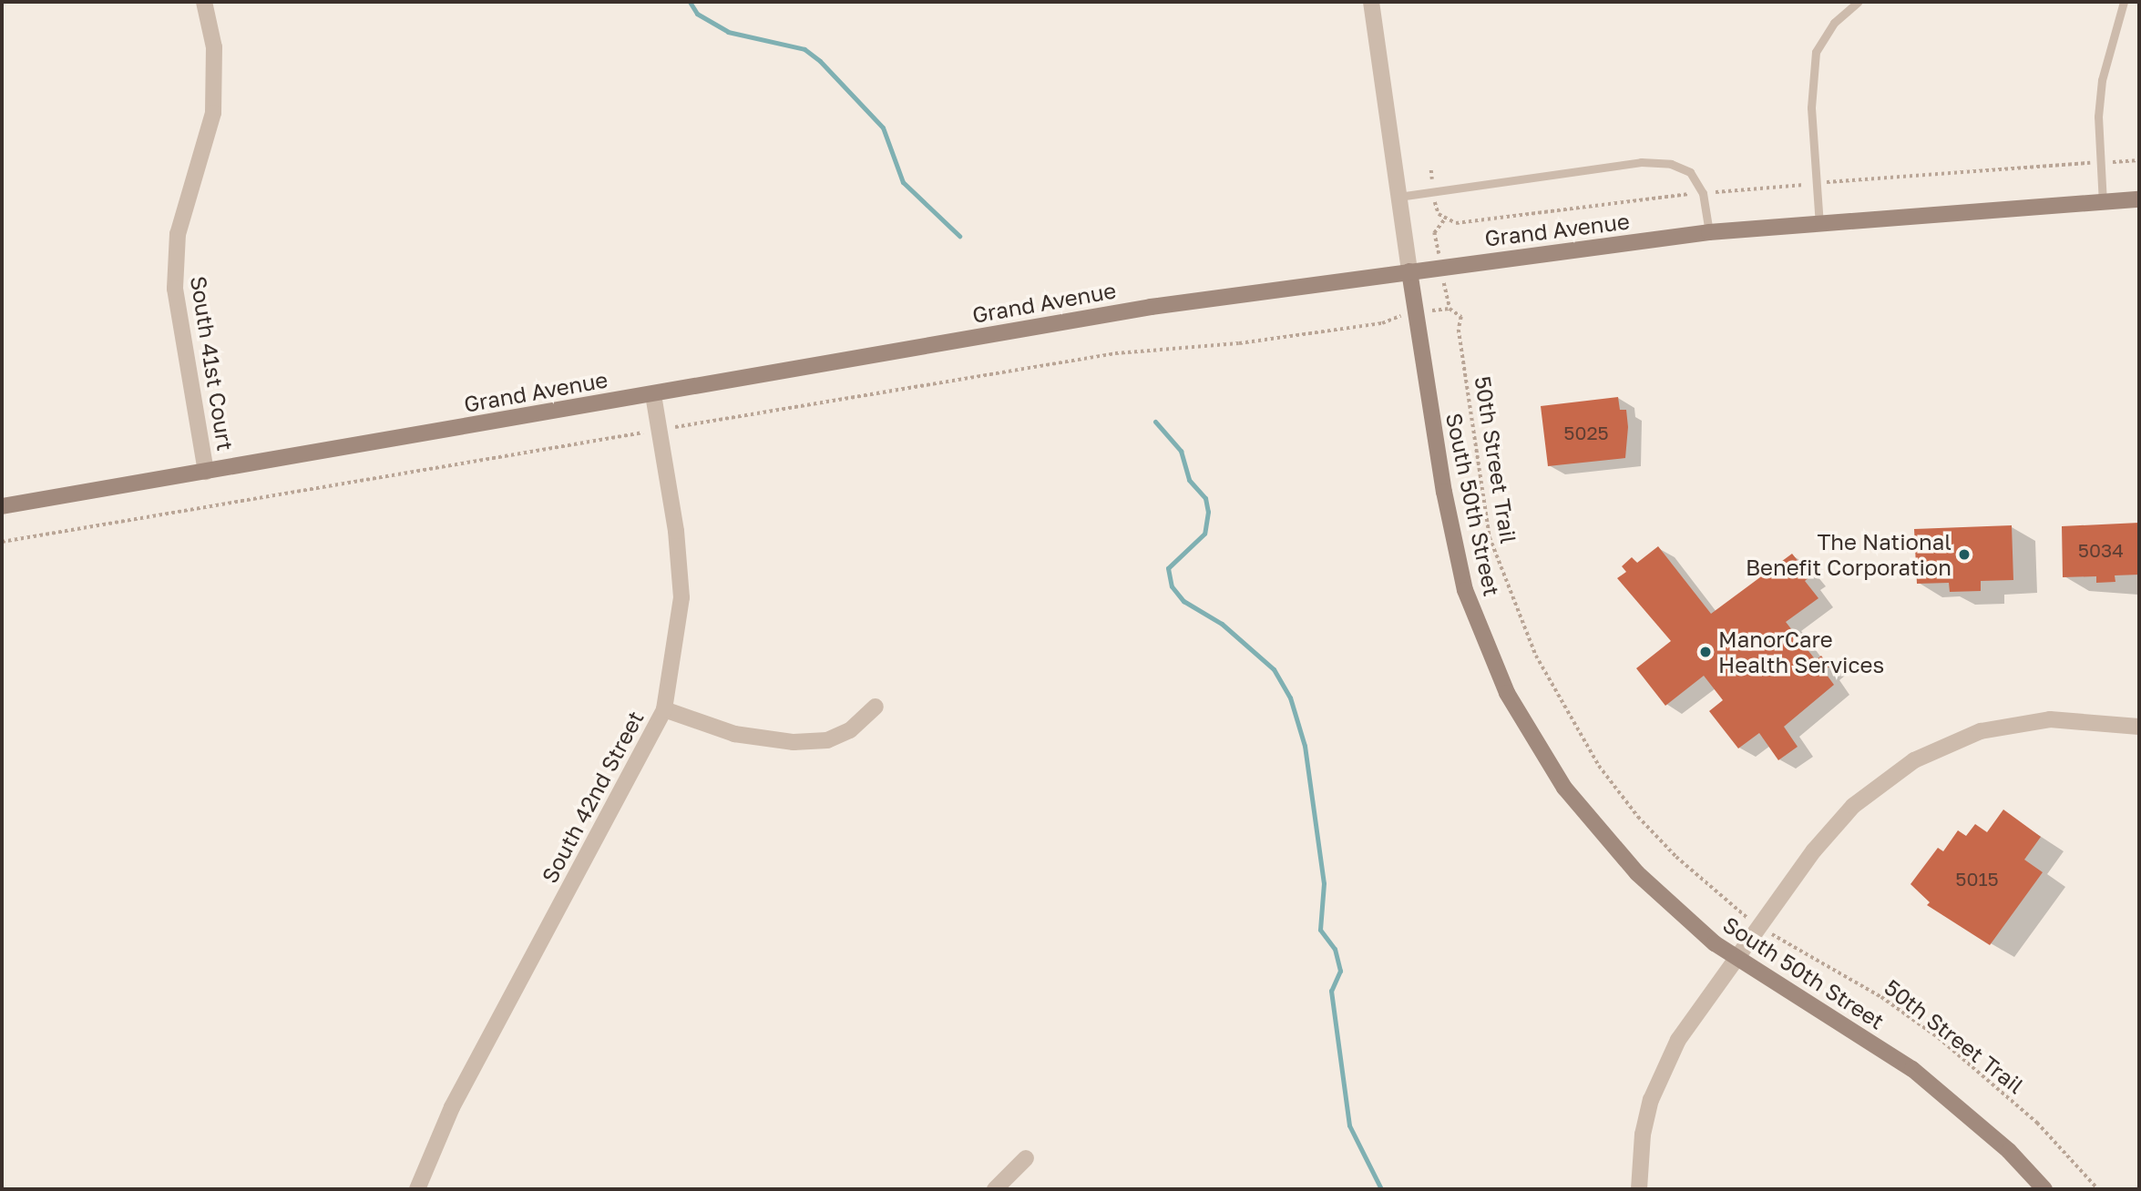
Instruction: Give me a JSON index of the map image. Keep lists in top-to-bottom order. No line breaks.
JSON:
{"streets":{"main road":["Grand Avenue","South 50th Street"],"street":["South 41st Court","South 42nd Street"],"path":["50th Street Trail"]},"crossings":[["Grand Avenue","South 41st Court"],["Grand Avenue","South 50th Street"],["Grand Avenue","South 42nd Street"]],"places":["The National Benefit Corporation","ManorCare Health Services"],"house_numbers":["5025","5034","5015"]}
